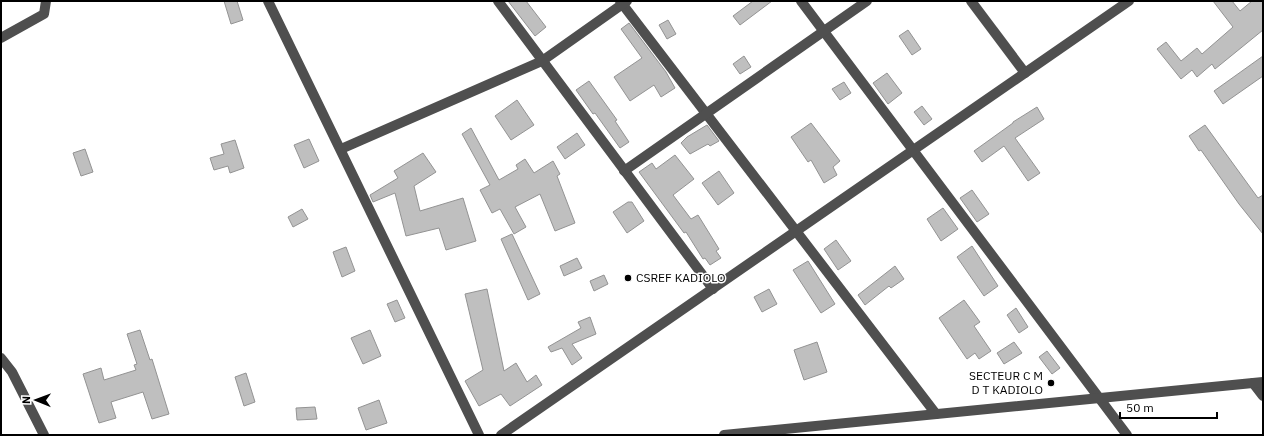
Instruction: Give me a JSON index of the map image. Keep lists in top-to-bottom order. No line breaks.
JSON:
{"places":["CSREF KADIOLO","SECTEUR C M D T KADIOLO"],"scale_bar":"50 m","north":"left"}
